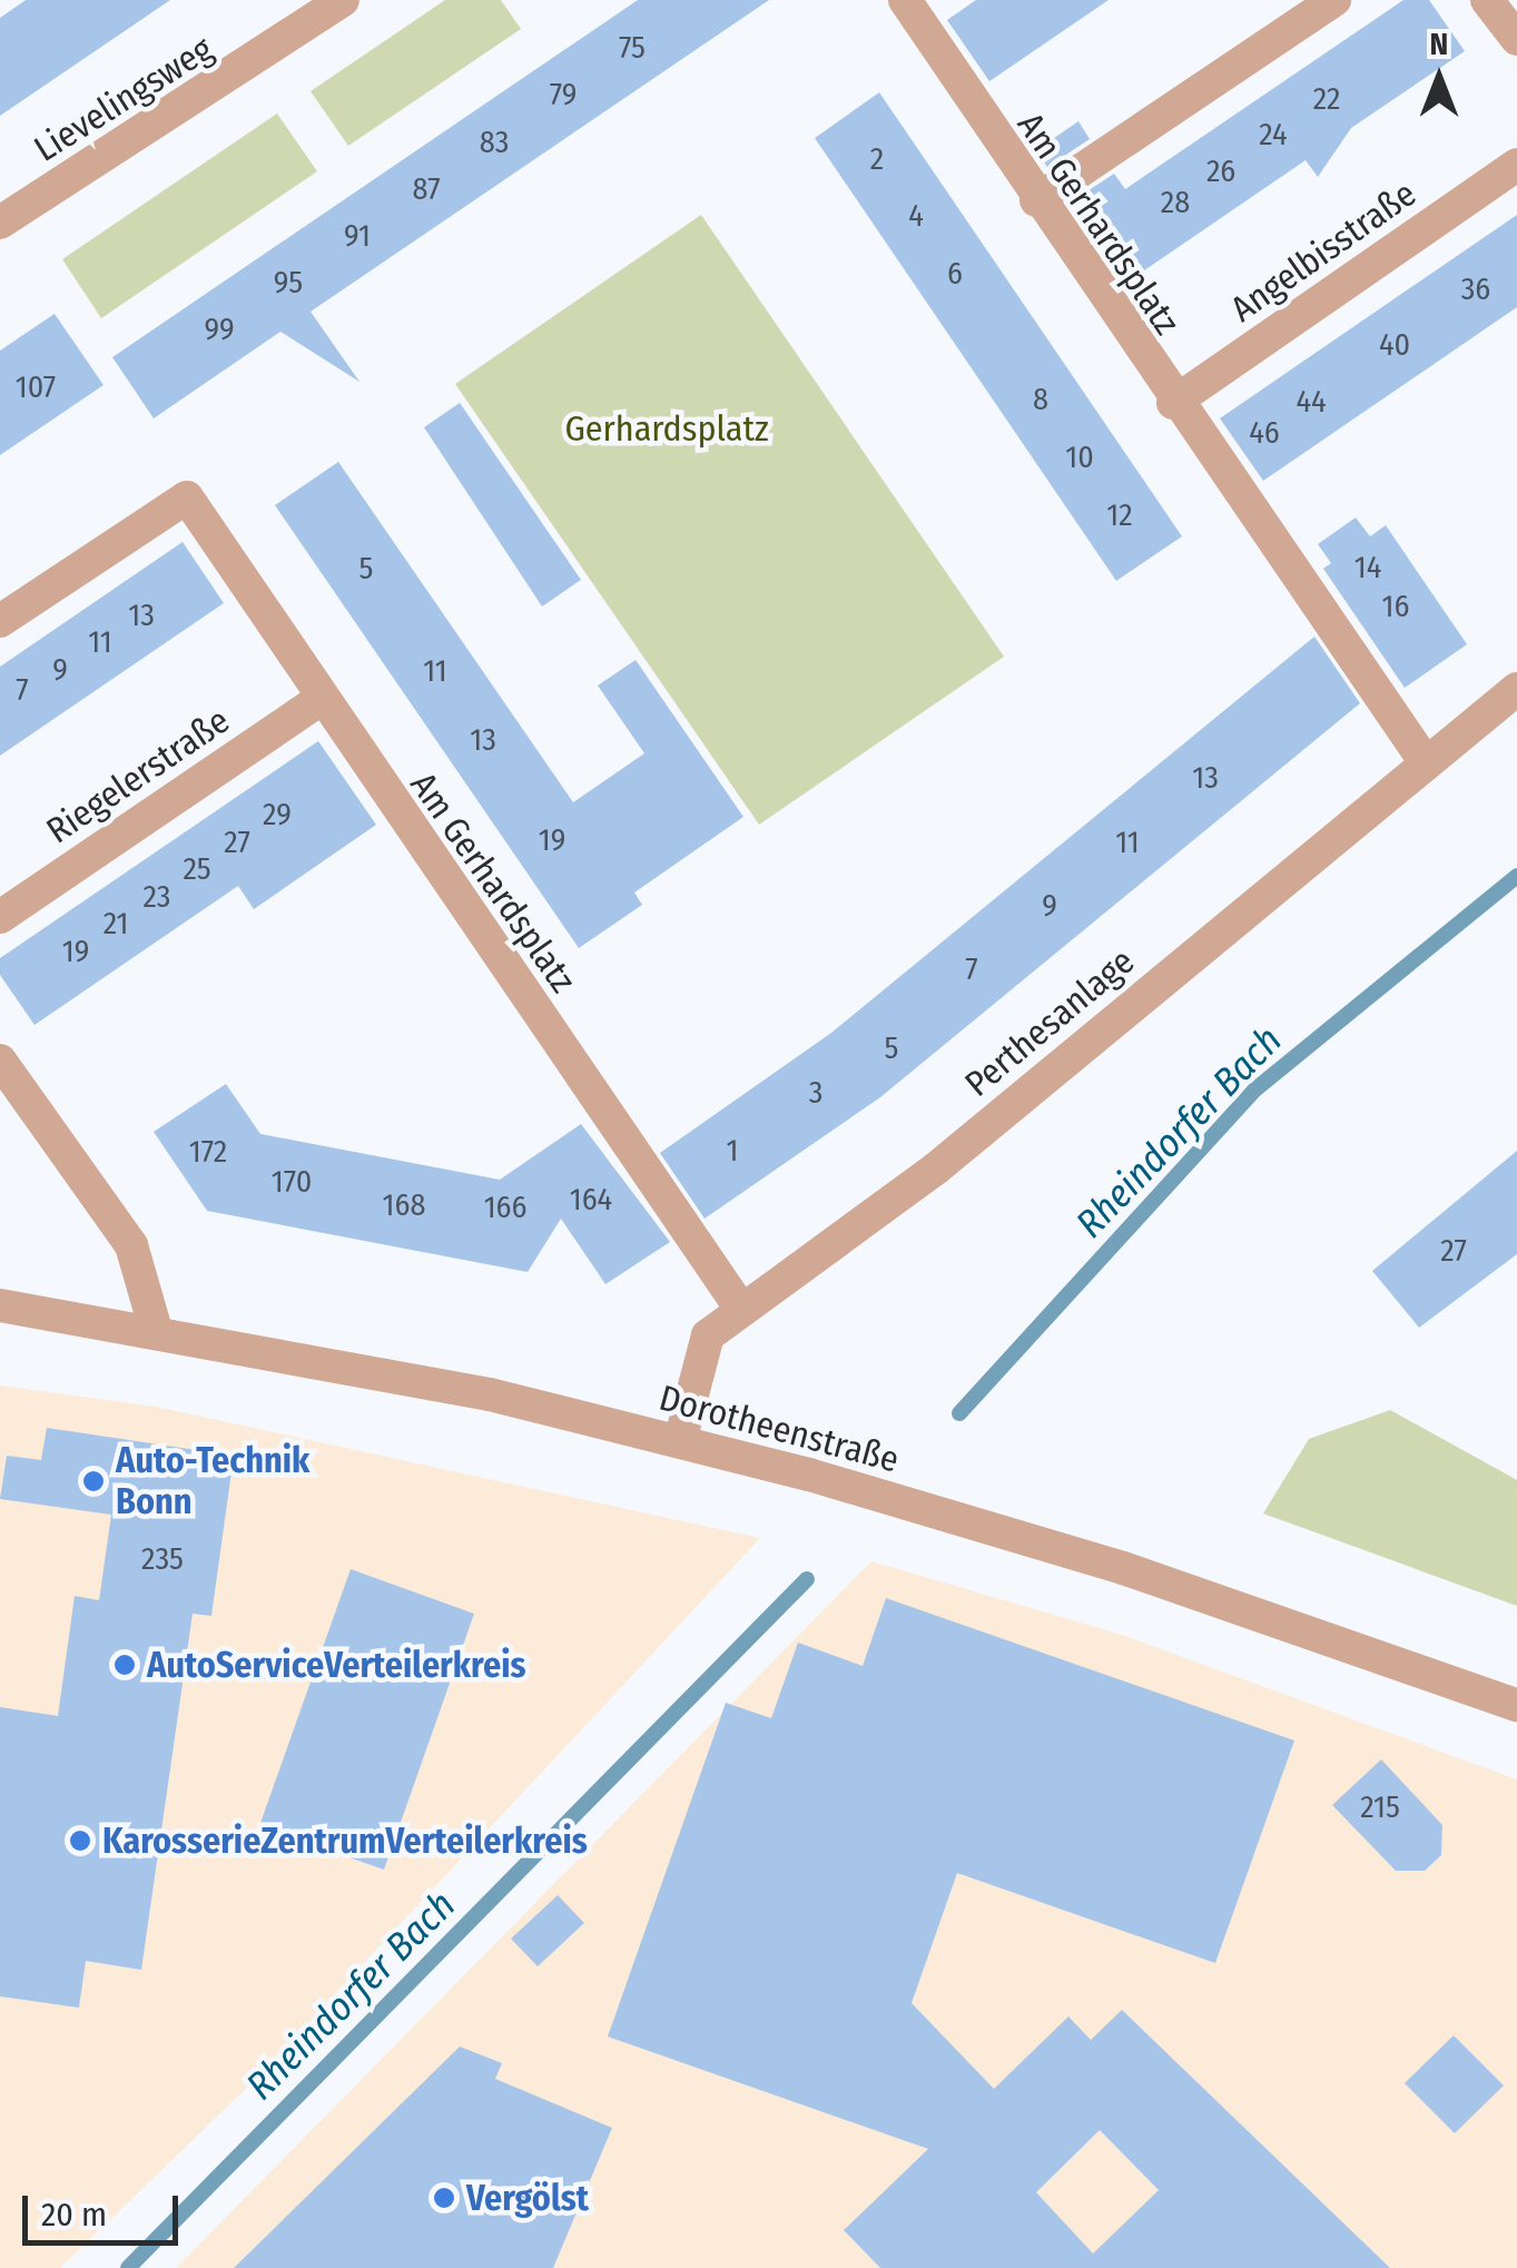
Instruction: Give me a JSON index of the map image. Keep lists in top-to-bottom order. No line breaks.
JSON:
{"streets":{"street":["Lievelingsweg","Am Gerhardsplatz","Angelbisstraße","Riegelerstraße","Perthesanlage","Dorotheenstraße"]},"crossings":[["Am Gerhardsplatz","Angelbisstraße"],["Am Gerhardsplatz","Riegelerstraße"],["Am Gerhardsplatz","Perthesanlage"],["Perthesanlage","Dorotheenstraße"]],"water":["Rheindorfer Bach"],"parks":["Gerhardsplatz"],"places":["Auto-Technik Bonn","AutoServiceVerteilerkreis","KarosserieZentrumVerteilerkreis","Vergölst"],"house_numbers":["75","79","22","24","83","2","26","87","28","4","91","6","95","36","99","40","107","8","44","46","10","12","14","5","16","13","11","9","11","7","13","13","29","19","27","11","25","23","9","21","19","7","5","3","1","172","170","164","168","166","27","235","215"],"scale_bar":"20 m","north":"top"}
